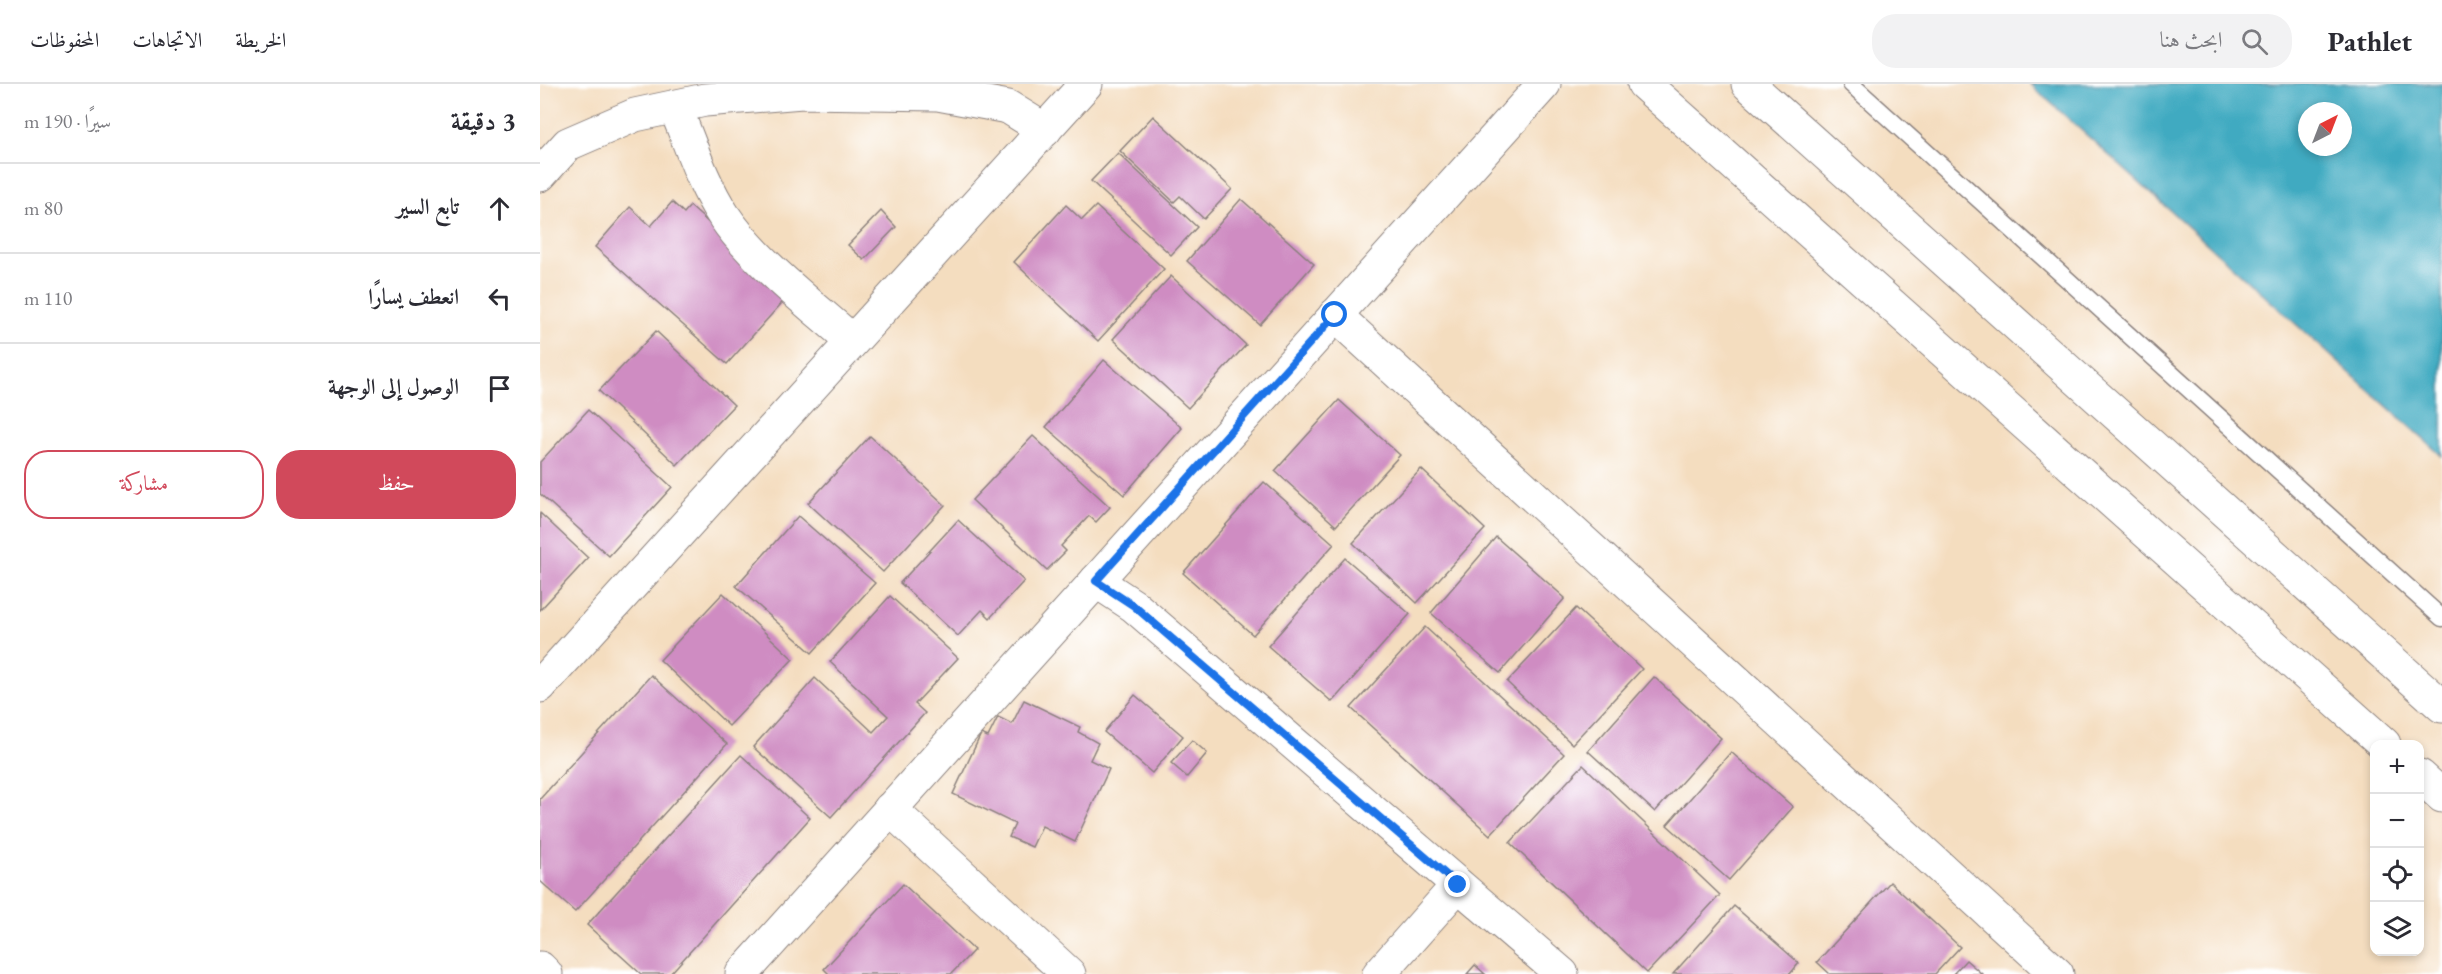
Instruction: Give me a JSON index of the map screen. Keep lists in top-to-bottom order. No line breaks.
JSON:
{"north":"top right","page":{"header":"Pathlet","search":"ابحث هنا","nav":["الخريطة","الاتجاهات","المحفوظات"],"heading":["3 دقيقة","سيرًا · 190 m"],"list":[["تابع السير","80 m"],["انعطف يسارًا","110 m"],"الوصول إلى الوجهة"],"buttons":["حفظ","مشاركة"],"map_buttons":["+","−"]}}
